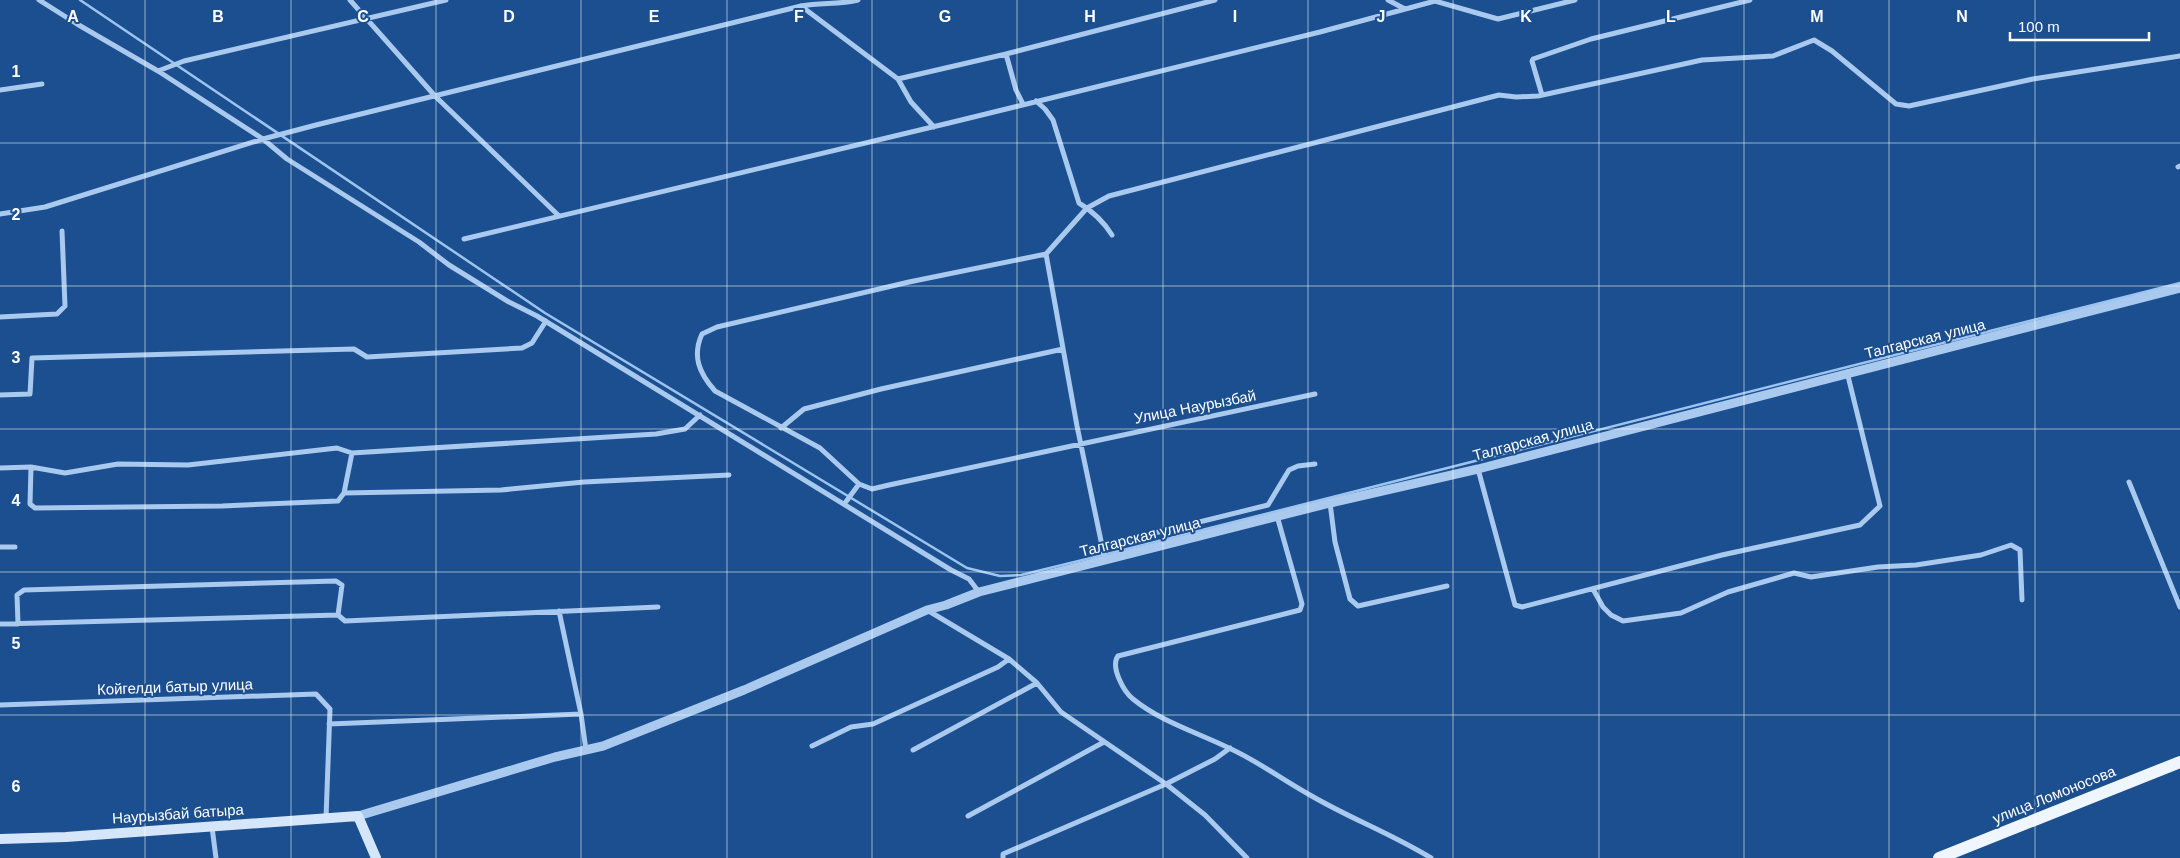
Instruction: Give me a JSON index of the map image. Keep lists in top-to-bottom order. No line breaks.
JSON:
{"streets":{"main road":["улица Ломоносова","Наурызбай батыра"],"street":["Талгарская улица","Улица Наурызбай","Койгелди батыр улица"]},"crossings":[["Талгарская улица","Наурызбай батыра"],["Койгелди батыр улица","Наурызбай батыра"]],"scale_bar":"100 m","grid":{"columns":["A","B","C","D","E","F","G","H","I","J","K","L","M","N"],"rows":["1","2","3","4","5","6"]}}
